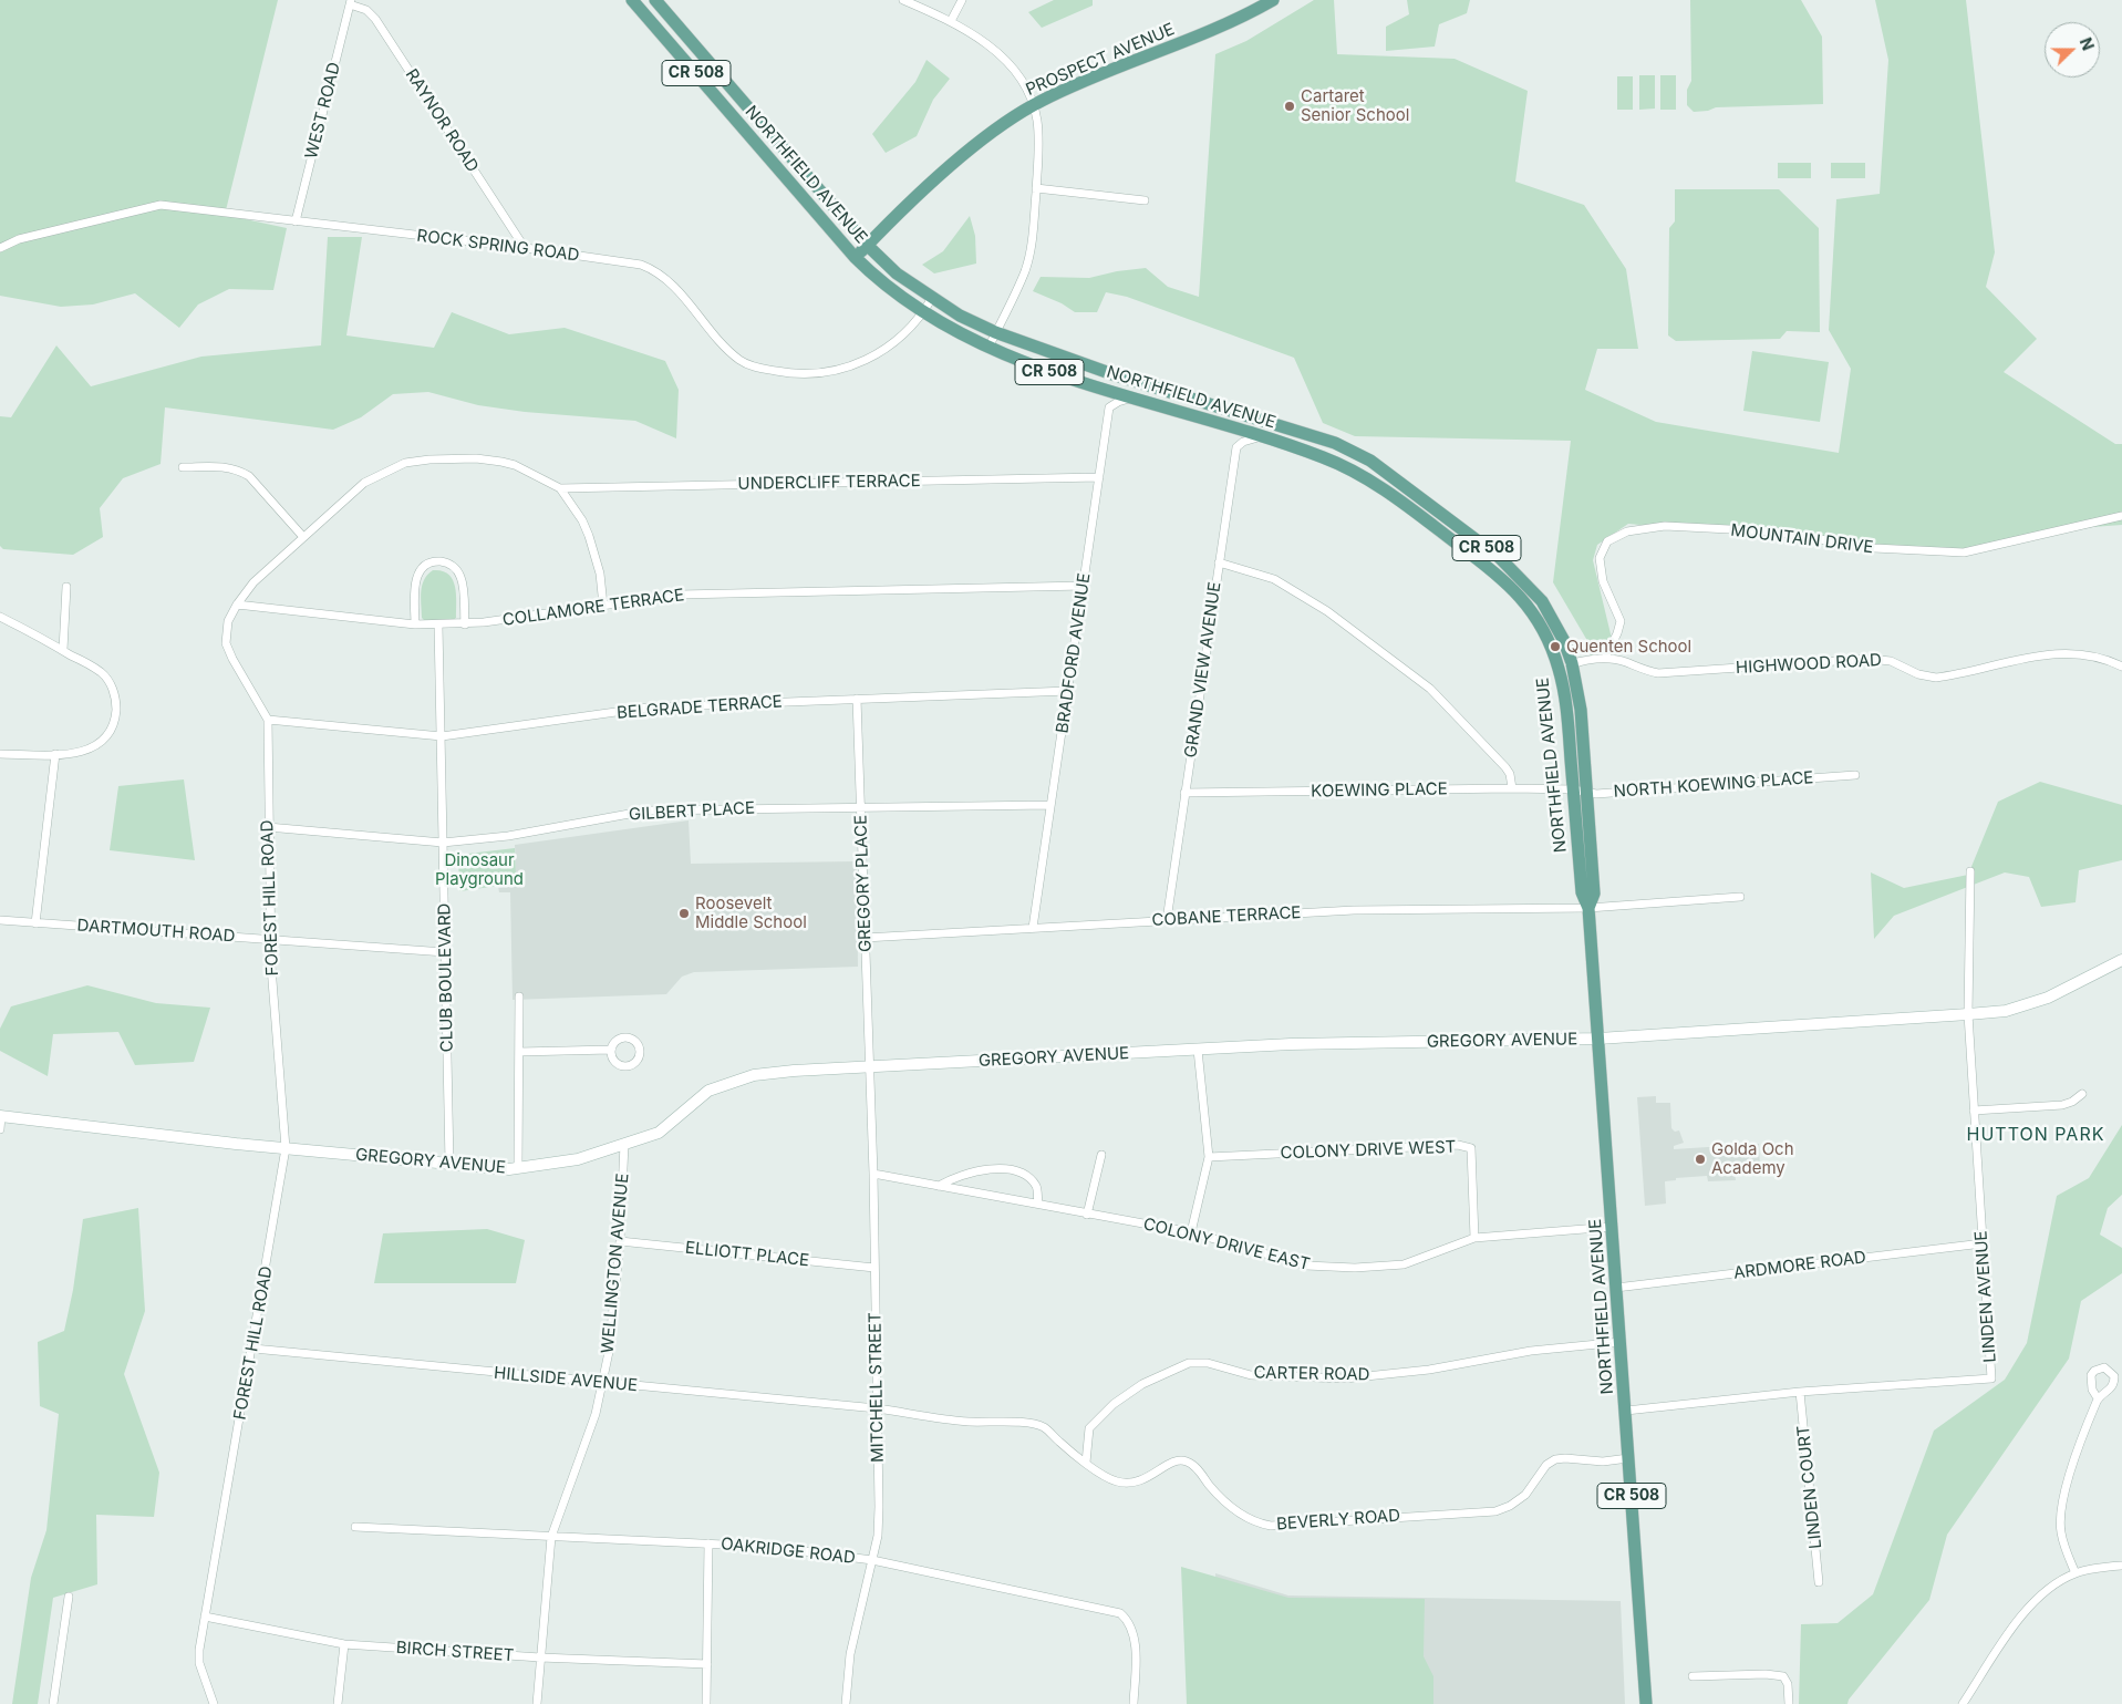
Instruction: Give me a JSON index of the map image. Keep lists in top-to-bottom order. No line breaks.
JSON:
{"streets":{"main road":["PROSPECT AVENUE","CR 508","NORTHFIELD AVENUE","GREGORY AVENUE"],"street":["WEST ROAD","RAYNOR ROAD","ROCK SPRING ROAD","UNDERCLIFF TERRACE","MOUNTAIN DRIVE","COLLAMORE TERRACE","BRADFORD AVENUE","HIGHWOOD ROAD","GRAND VIEW AVENUE","BELGRADE TERRACE","NORTH KOEWING PLACE","KOEWING PLACE","GILBERT PLACE","GREGORY PLACE","FOREST HILL ROAD","COBANE TERRACE","DARTMOUTH ROAD","CLUB BOULEVARD","COLONY DRIVE WEST","COLONY DRIVE EAST","ELLIOTT PLACE","WELLINGTON AVENUE","ARDMORE ROAD","LINDEN AVENUE","CARTER ROAD","HILLSIDE AVENUE","MITCHELL STREET","LINDEN COURT","BEVERLY ROAD","OAKRIDGE ROAD","BIRCH STREET"]},"crossings":[["PROSPECT AVENUE","NORTHFIELD AVENUE"],["WEST ROAD","RAYNOR ROAD"],["WEST ROAD","ROCK SPRING ROAD"],["RAYNOR ROAD","ROCK SPRING ROAD"],["NORTHFIELD AVENUE","ROCK SPRING ROAD"],["NORTHFIELD AVENUE","BRADFORD AVENUE"],["NORTHFIELD AVENUE","HIGHWOOD ROAD"],["NORTHFIELD AVENUE","GRAND VIEW AVENUE"],["NORTHFIELD AVENUE","NORTH KOEWING PLACE"],["NORTHFIELD AVENUE","KOEWING PLACE"],["NORTHFIELD AVENUE","COBANE TERRACE"],["NORTHFIELD AVENUE","GREGORY AVENUE"],["NORTHFIELD AVENUE","COLONY DRIVE EAST"],["NORTHFIELD AVENUE","ARDMORE ROAD"],["NORTHFIELD AVENUE","LINDEN AVENUE"],["NORTHFIELD AVENUE","CARTER ROAD"],["NORTHFIELD AVENUE","BEVERLY ROAD"],["UNDERCLIFF TERRACE","BRADFORD AVENUE"],["MOUNTAIN DRIVE","HIGHWOOD ROAD"],["COLLAMORE TERRACE","BRADFORD AVENUE"],["COLLAMORE TERRACE","CLUB BOULEVARD"],["BRADFORD AVENUE","BELGRADE TERRACE"],["BRADFORD AVENUE","GILBERT PLACE"],["BRADFORD AVENUE","COBANE TERRACE"],["GRAND VIEW AVENUE","KOEWING PLACE"],["GRAND VIEW AVENUE","COBANE TERRACE"],["BELGRADE TERRACE","GREGORY PLACE"],["BELGRADE TERRACE","FOREST HILL ROAD"],["BELGRADE TERRACE","CLUB BOULEVARD"],["NORTH KOEWING PLACE","KOEWING PLACE"],["GILBERT PLACE","GREGORY PLACE"],["GILBERT PLACE","FOREST HILL ROAD"],["GILBERT PLACE","CLUB BOULEVARD"],["GREGORY PLACE","COBANE TERRACE"],["GREGORY PLACE","GREGORY AVENUE"],["GREGORY PLACE","MITCHELL STREET"],["FOREST HILL ROAD","DARTMOUTH ROAD"],["FOREST HILL ROAD","GREGORY AVENUE"],["FOREST HILL ROAD","HILLSIDE AVENUE"],["FOREST HILL ROAD","BIRCH STREET"],["DARTMOUTH ROAD","CLUB BOULEVARD"],["CLUB BOULEVARD","GREGORY AVENUE"],["GREGORY AVENUE","WELLINGTON AVENUE"],["GREGORY AVENUE","LINDEN AVENUE"],["GREGORY AVENUE","MITCHELL STREET"],["COLONY DRIVE WEST","COLONY DRIVE EAST"],["COLONY DRIVE EAST","MITCHELL STREET"],["ELLIOTT PLACE","WELLINGTON AVENUE"],["ELLIOTT PLACE","MITCHELL STREET"],["WELLINGTON AVENUE","HILLSIDE AVENUE"],["WELLINGTON AVENUE","OAKRIDGE ROAD"],["WELLINGTON AVENUE","BIRCH STREET"],["ARDMORE ROAD","LINDEN AVENUE"],["LINDEN AVENUE","LINDEN COURT"],["CARTER ROAD","BEVERLY ROAD"],["HILLSIDE AVENUE","MITCHELL STREET"],["HILLSIDE AVENUE","BEVERLY ROAD"],["MITCHELL STREET","BEVERLY ROAD"],["MITCHELL STREET","OAKRIDGE ROAD"]],"districts":["HUTTON PARK"],"parks":["Dinosaur Playground"],"places":["Cartaret Senior School","Quenten School","Roosevelt Middle School","Golda Och Academy"],"north":"right"}
